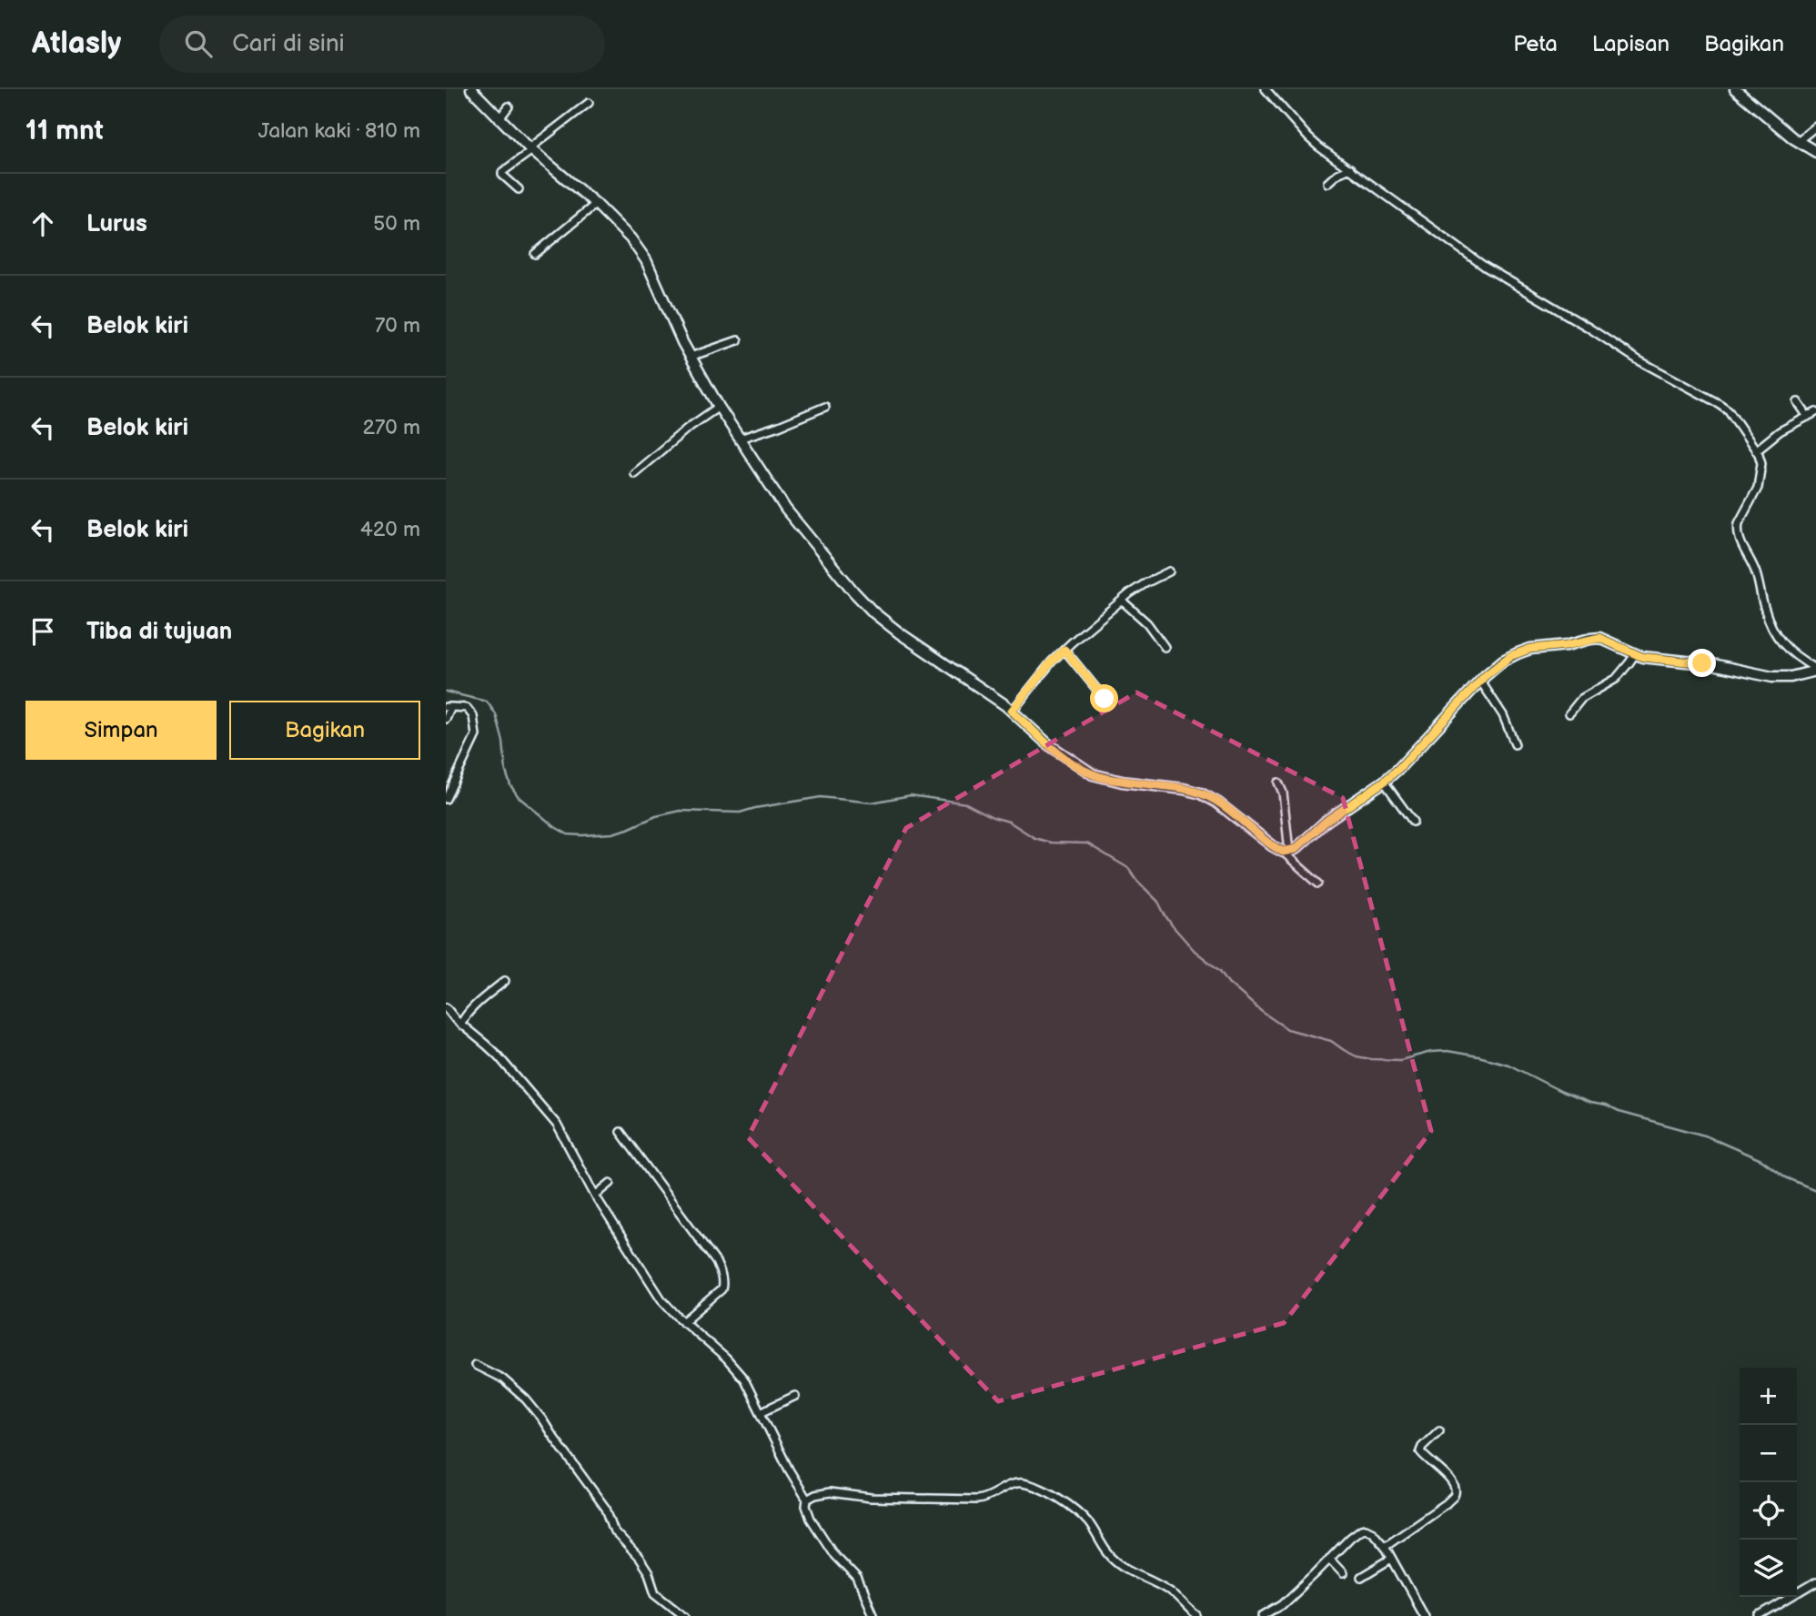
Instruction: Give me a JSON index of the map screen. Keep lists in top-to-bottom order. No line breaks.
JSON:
{"page":{"header":"Atlasly","search":"Cari di sini","nav":["Peta","Lapisan","Bagikan"],"heading":["11 mnt","Jalan kaki · 810 m"],"list":[["Lurus","50 m"],["Belok kiri","70 m"],["Belok kiri","270 m"],["Belok kiri","420 m"],"Tiba di tujuan"],"buttons":["Simpan","Bagikan"],"map_buttons":["+","−"]}}
